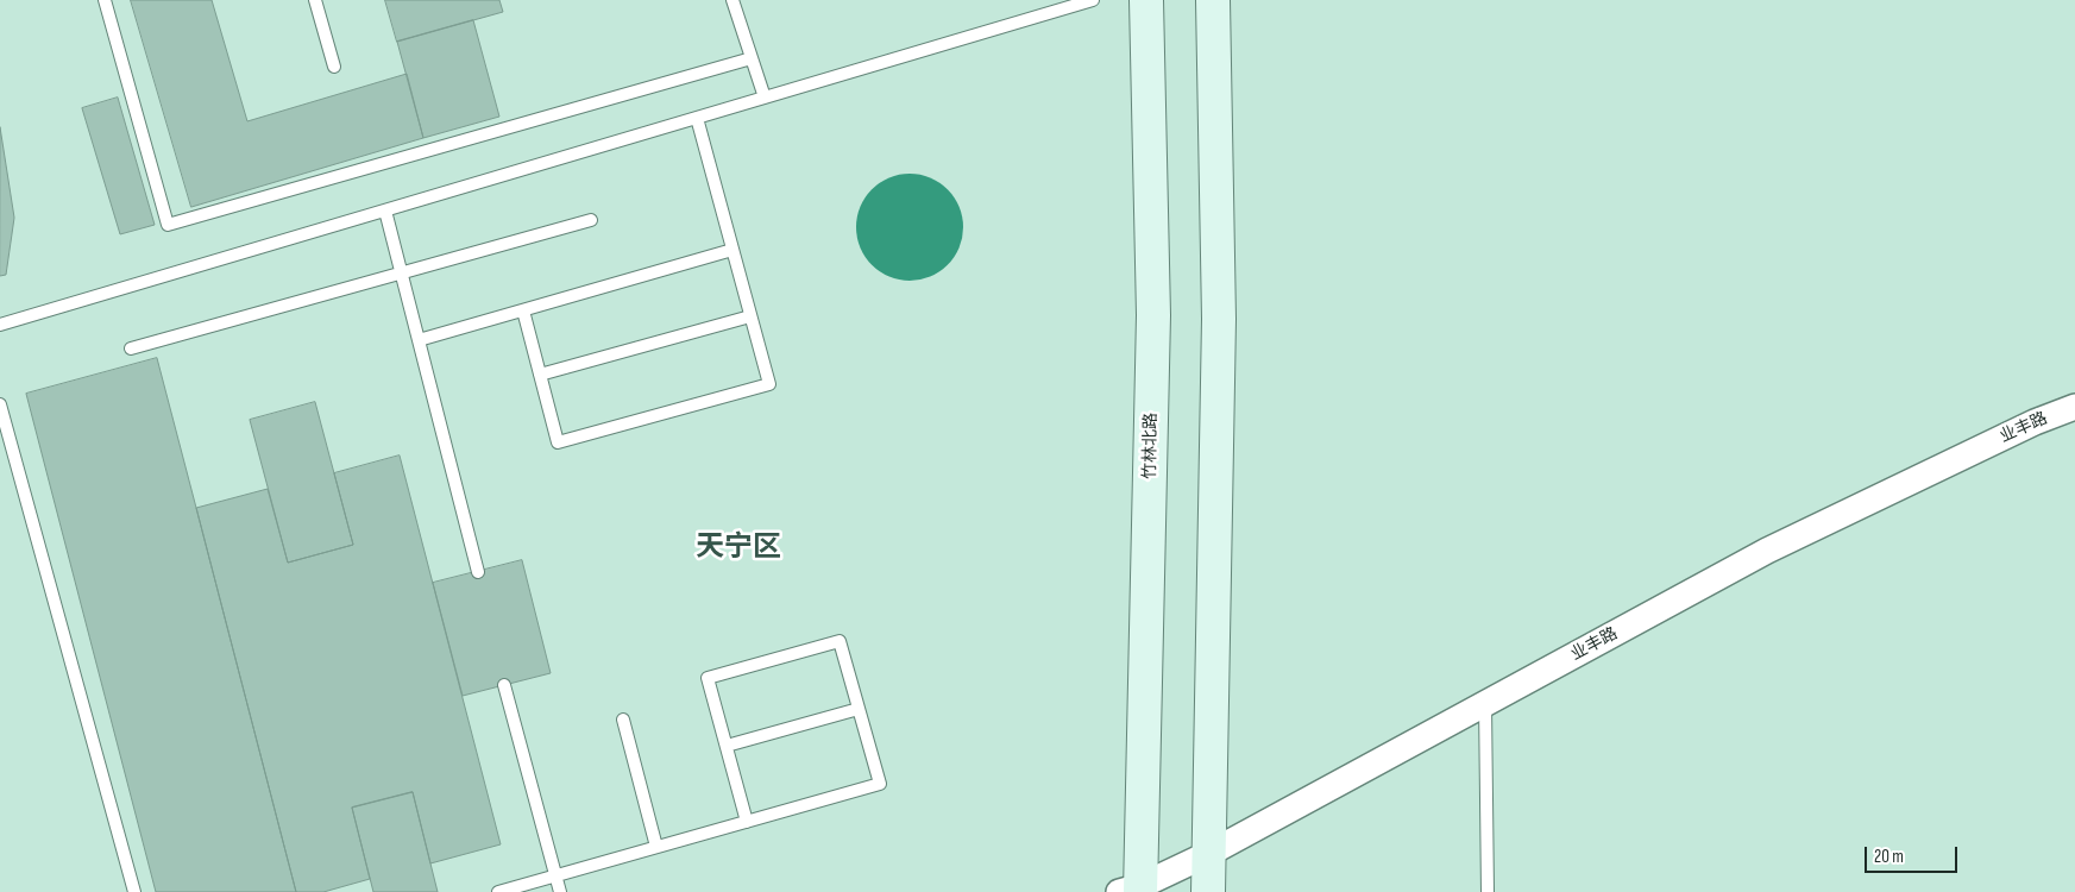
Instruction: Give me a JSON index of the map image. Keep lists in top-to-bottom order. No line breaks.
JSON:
{"streets":{"main road":["竹林北路"],"street":["业丰路"]},"crossings":[["业丰路","竹林北路"]],"districts":["天宁区"],"scale_bar":"20 m"}
